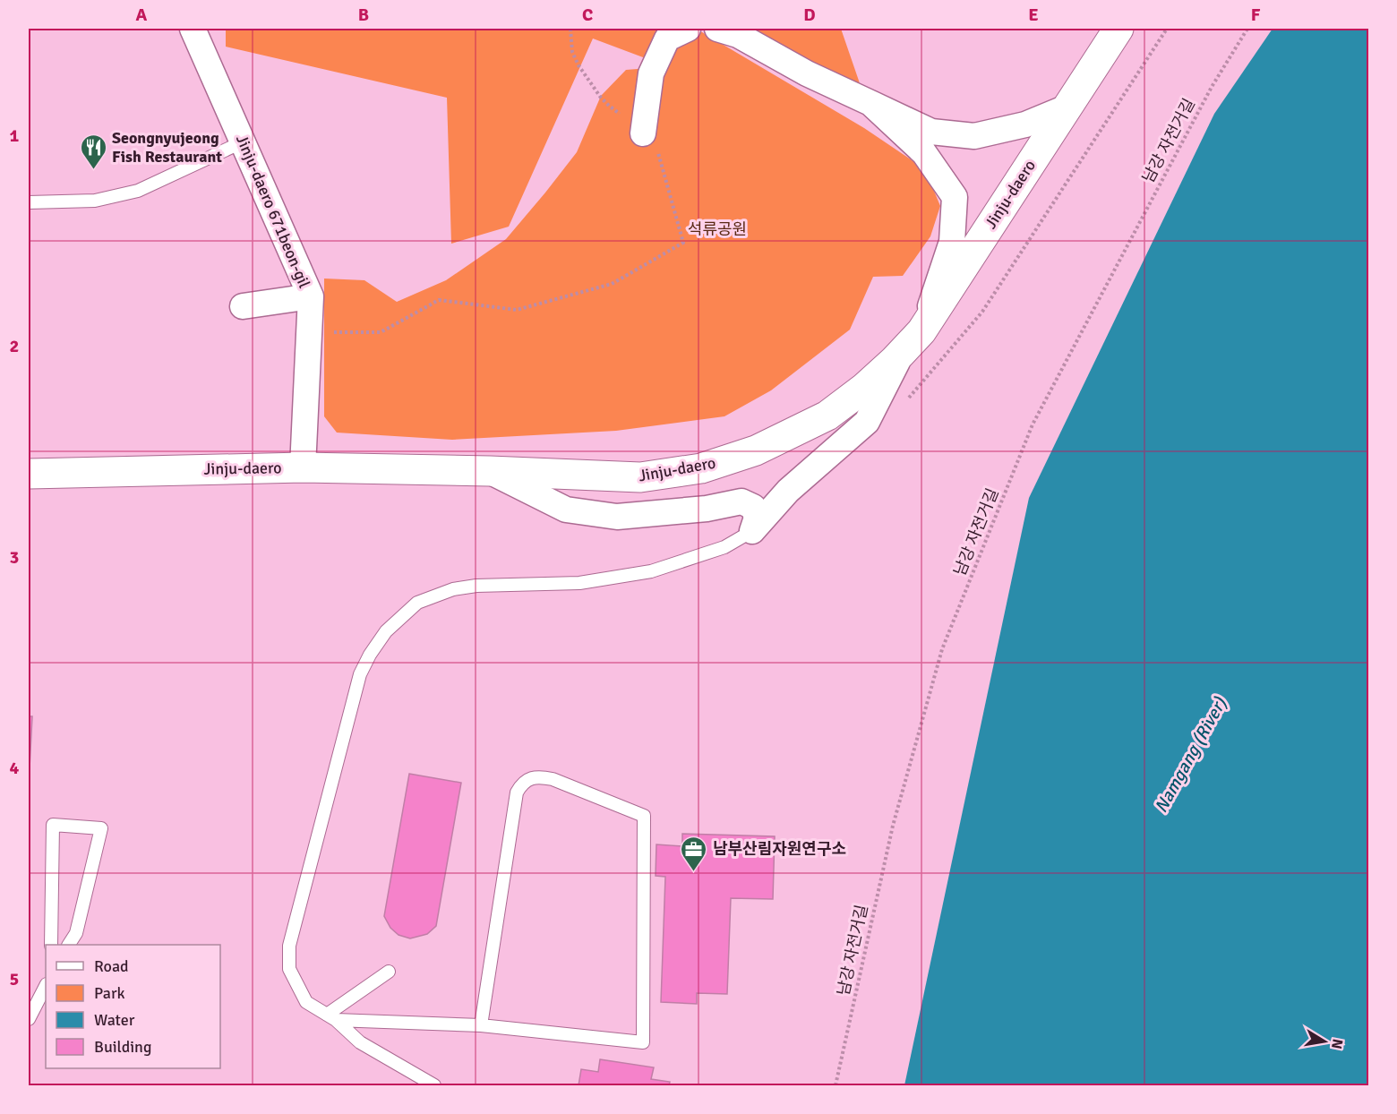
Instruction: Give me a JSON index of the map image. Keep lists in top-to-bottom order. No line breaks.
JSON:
{"streets":{"street":["Jinju-daero","Jinju-daero 671beon-gil"],"path":["남강 자전거길"]},"crossings":[["Jinju-daero","Jinju-daero 671beon-gil"]],"water":["Namgang (River)"],"parks":["석류공원"],"places":{"restaurant":["Seongnyujeong Fish Restaurant"],"office":["남부산림자원연구소"]},"legend":["Road","Park","Water","Building"],"north":"right","grid":{"columns":["A","B","C","D","E","F"],"rows":["1","2","3","4","5"]}}
